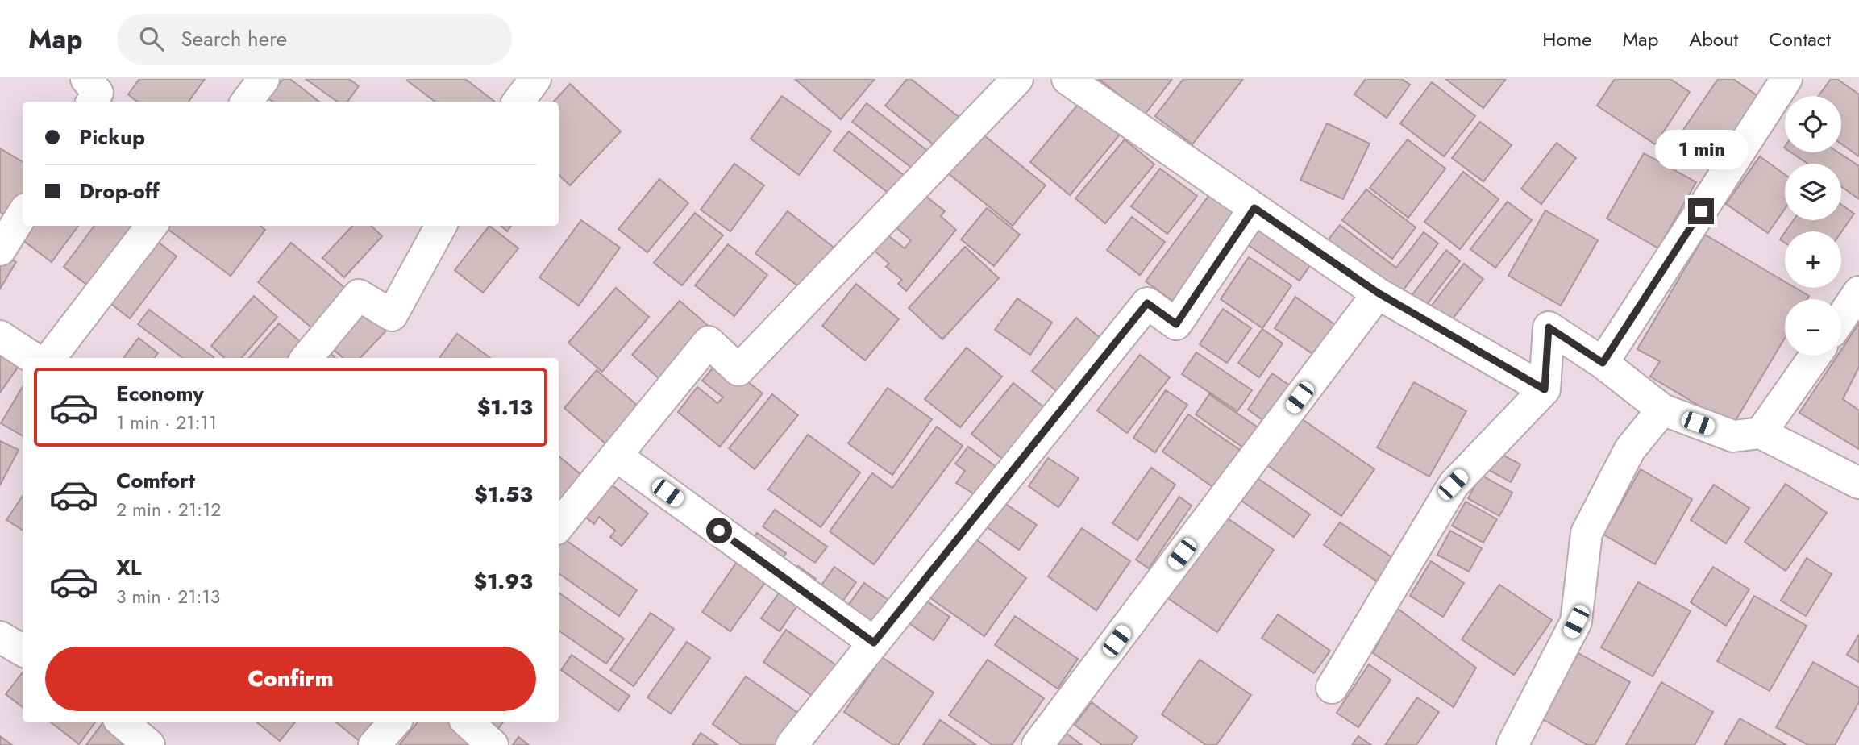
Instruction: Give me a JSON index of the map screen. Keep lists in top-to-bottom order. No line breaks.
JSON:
{"page":{"header":"Map","search":"Search here","nav":["Home","Map","About","Contact"],"map_buttons":["+","−"],"banner":["Pickup","Drop-off"],"bubble":"1 min","list":[{"name":"Economy","note":"1 min · 21:11","value":"$1.13"},{"name":"Comfort","note":"2 min · 21:12","value":"$1.53"},{"name":"XL","note":"3 min · 21:13","value":"$1.93"}],"buttons":"Confirm"}}
